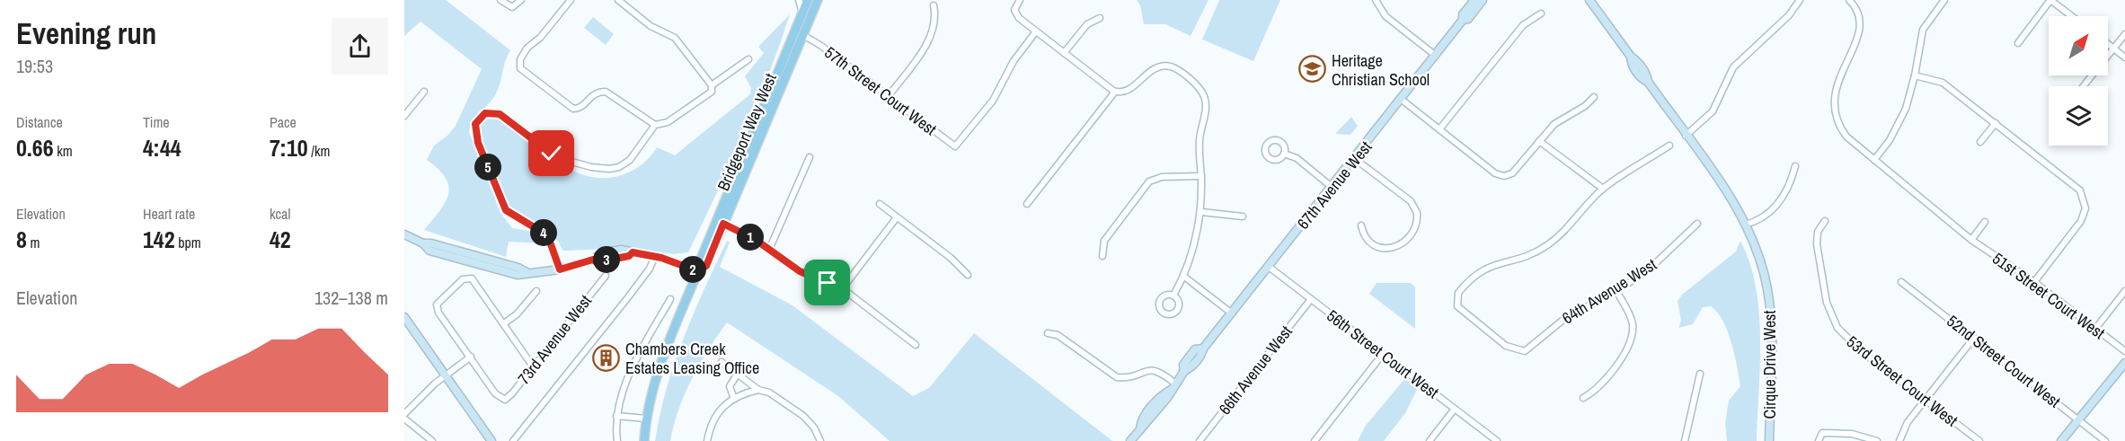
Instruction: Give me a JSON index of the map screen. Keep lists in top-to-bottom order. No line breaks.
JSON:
{"streets":{"main road":["Bridgeport Way West"],"street":["57th Street Court West","67th Avenue West","64th Avenue West","51st Street Court West","73rd Avenue West","56th Street Court West","52nd Street Court West","Cirque Drive West","66th Avenue West","53rd Street Court West"]},"crossings":[["57th Street Court West","Bridgeport Way West"],["67th Avenue West","56th Street Court West"],["56th Street Court West","66th Avenue West"]],"places":{"school or university":["Heritage Christian School"],"building":["Chambers Creek Estates Leasing Office"]},"north":"top right","page":{"heading":["Evening run","19:53"],"stats":[["Distance","0.66 km"],["Time","4:44"],["Pace","7:10 /km"],["Elevation","8 m"],["Heart rate","142 bpm"],["kcal","42"]],"pins":["5","4","1","3","2"],"chart":["Elevation","132–138 m"]}}
